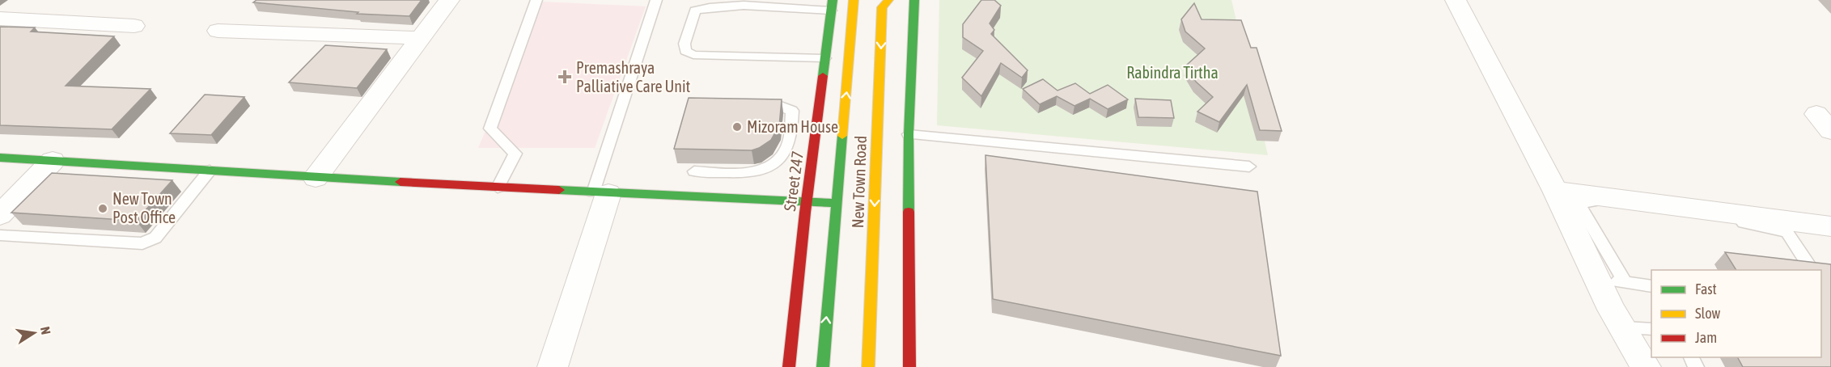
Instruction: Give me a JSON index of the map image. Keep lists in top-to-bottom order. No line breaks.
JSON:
{"streets":{"street":["Street 247","New Town Road"]},"parks":["Rabindra Tirtha"],"places":{"health":["Premashraya Palliative Care Unit"],"other":["Mizoram House","New Town Post Office"]},"legend":["Fast","Slow","Jam"],"north":"right"}
